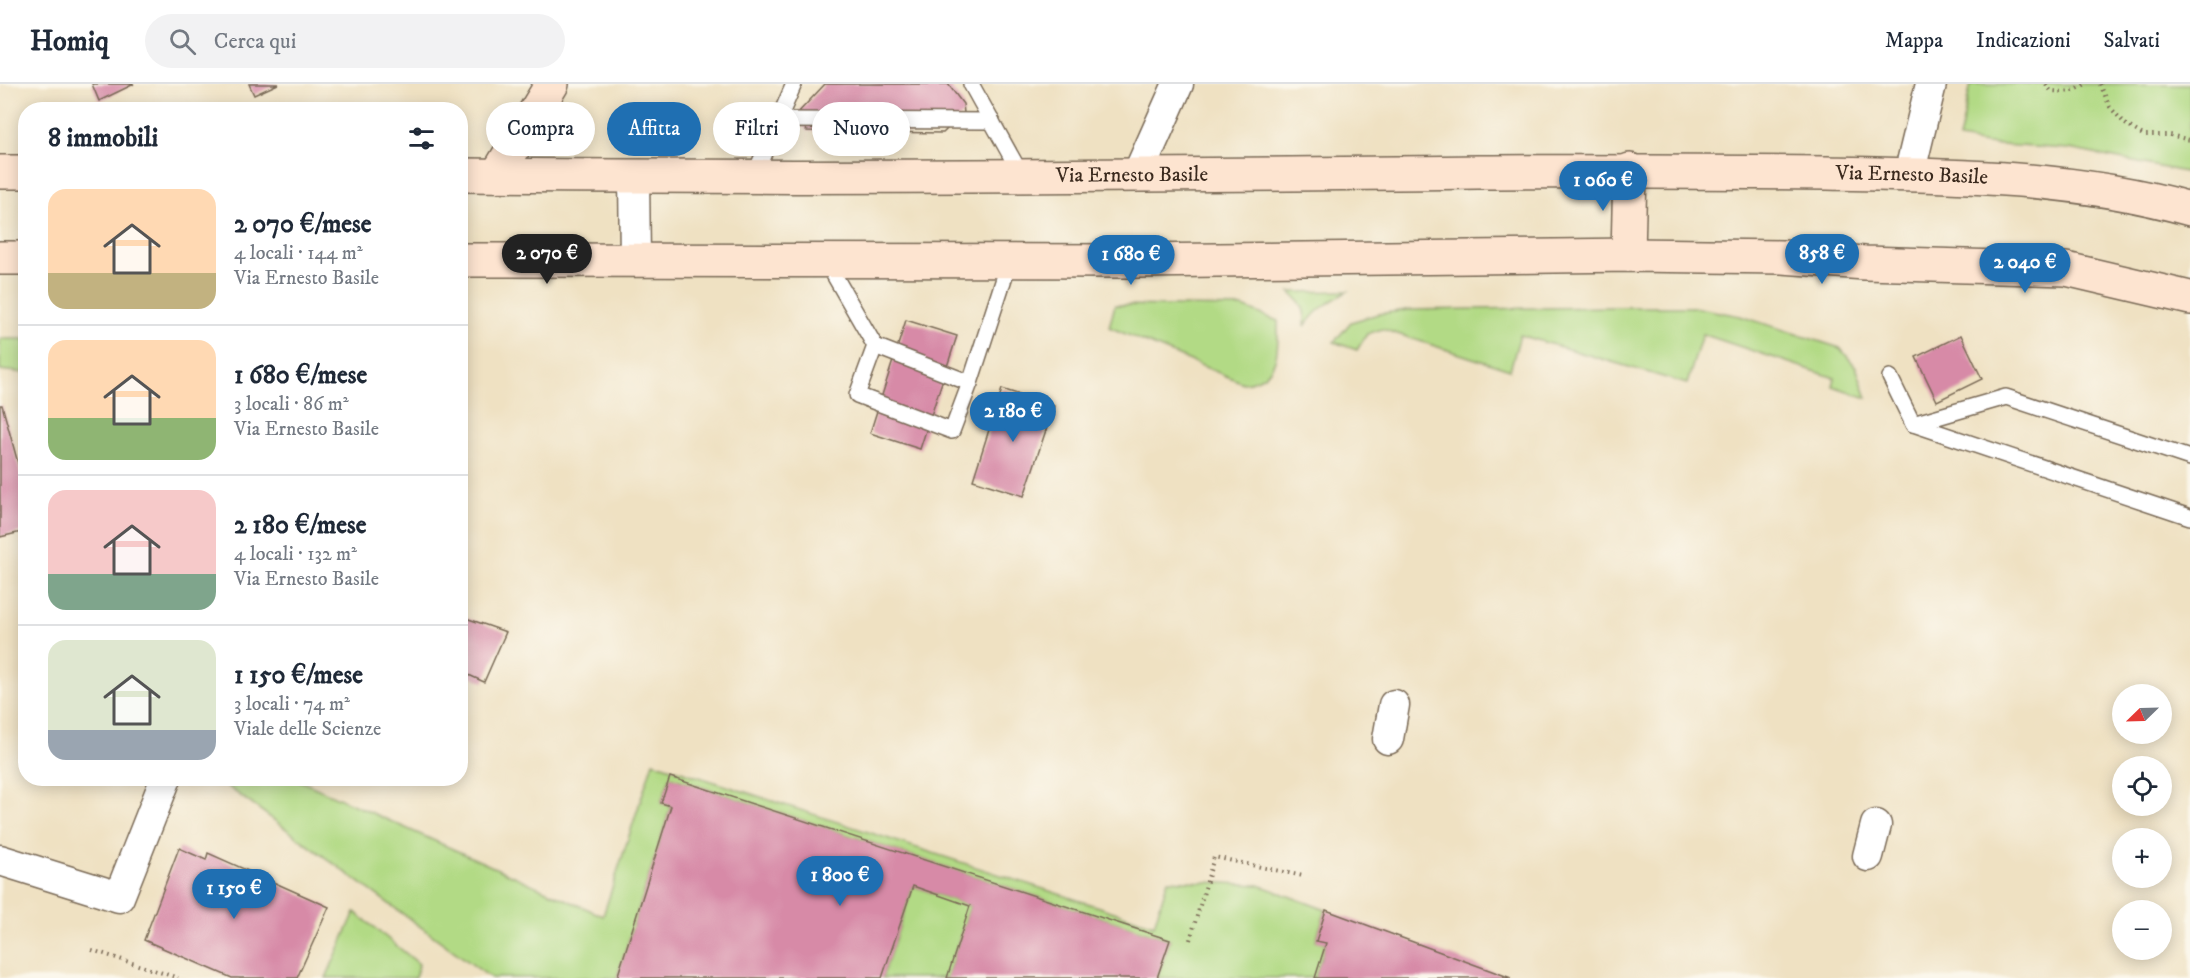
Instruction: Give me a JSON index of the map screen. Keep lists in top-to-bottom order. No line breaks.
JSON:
{"streets":{"main road":["Via Ernesto Basile"]},"north":"bottom left","page":{"header":"Homiq","search":"Cerca qui","nav":["Mappa","Indicazioni","Salvati"],"chip":["Compra","Affitta","Filtri","Nuovo"],"heading":"8 immobili","price":["1 060 €","2 070 €","858 €","1 680 €","2 040 €","2 180 €","1 800 €","1 150 €"],"list":[{"name":"2 070 €/mese","note":"4 locali · 144 m² · Via Ernesto Basile"},{"name":"1 680 €/mese","note":"3 locali · 86 m² · Via Ernesto Basile"},{"name":"2 180 €/mese","note":"4 locali · 132 m² · Via Ernesto Basile"},{"name":"1 150 €/mese","note":"3 locali · 74 m² · Viale delle Scienze"}],"map_buttons":["+","−"]}}
